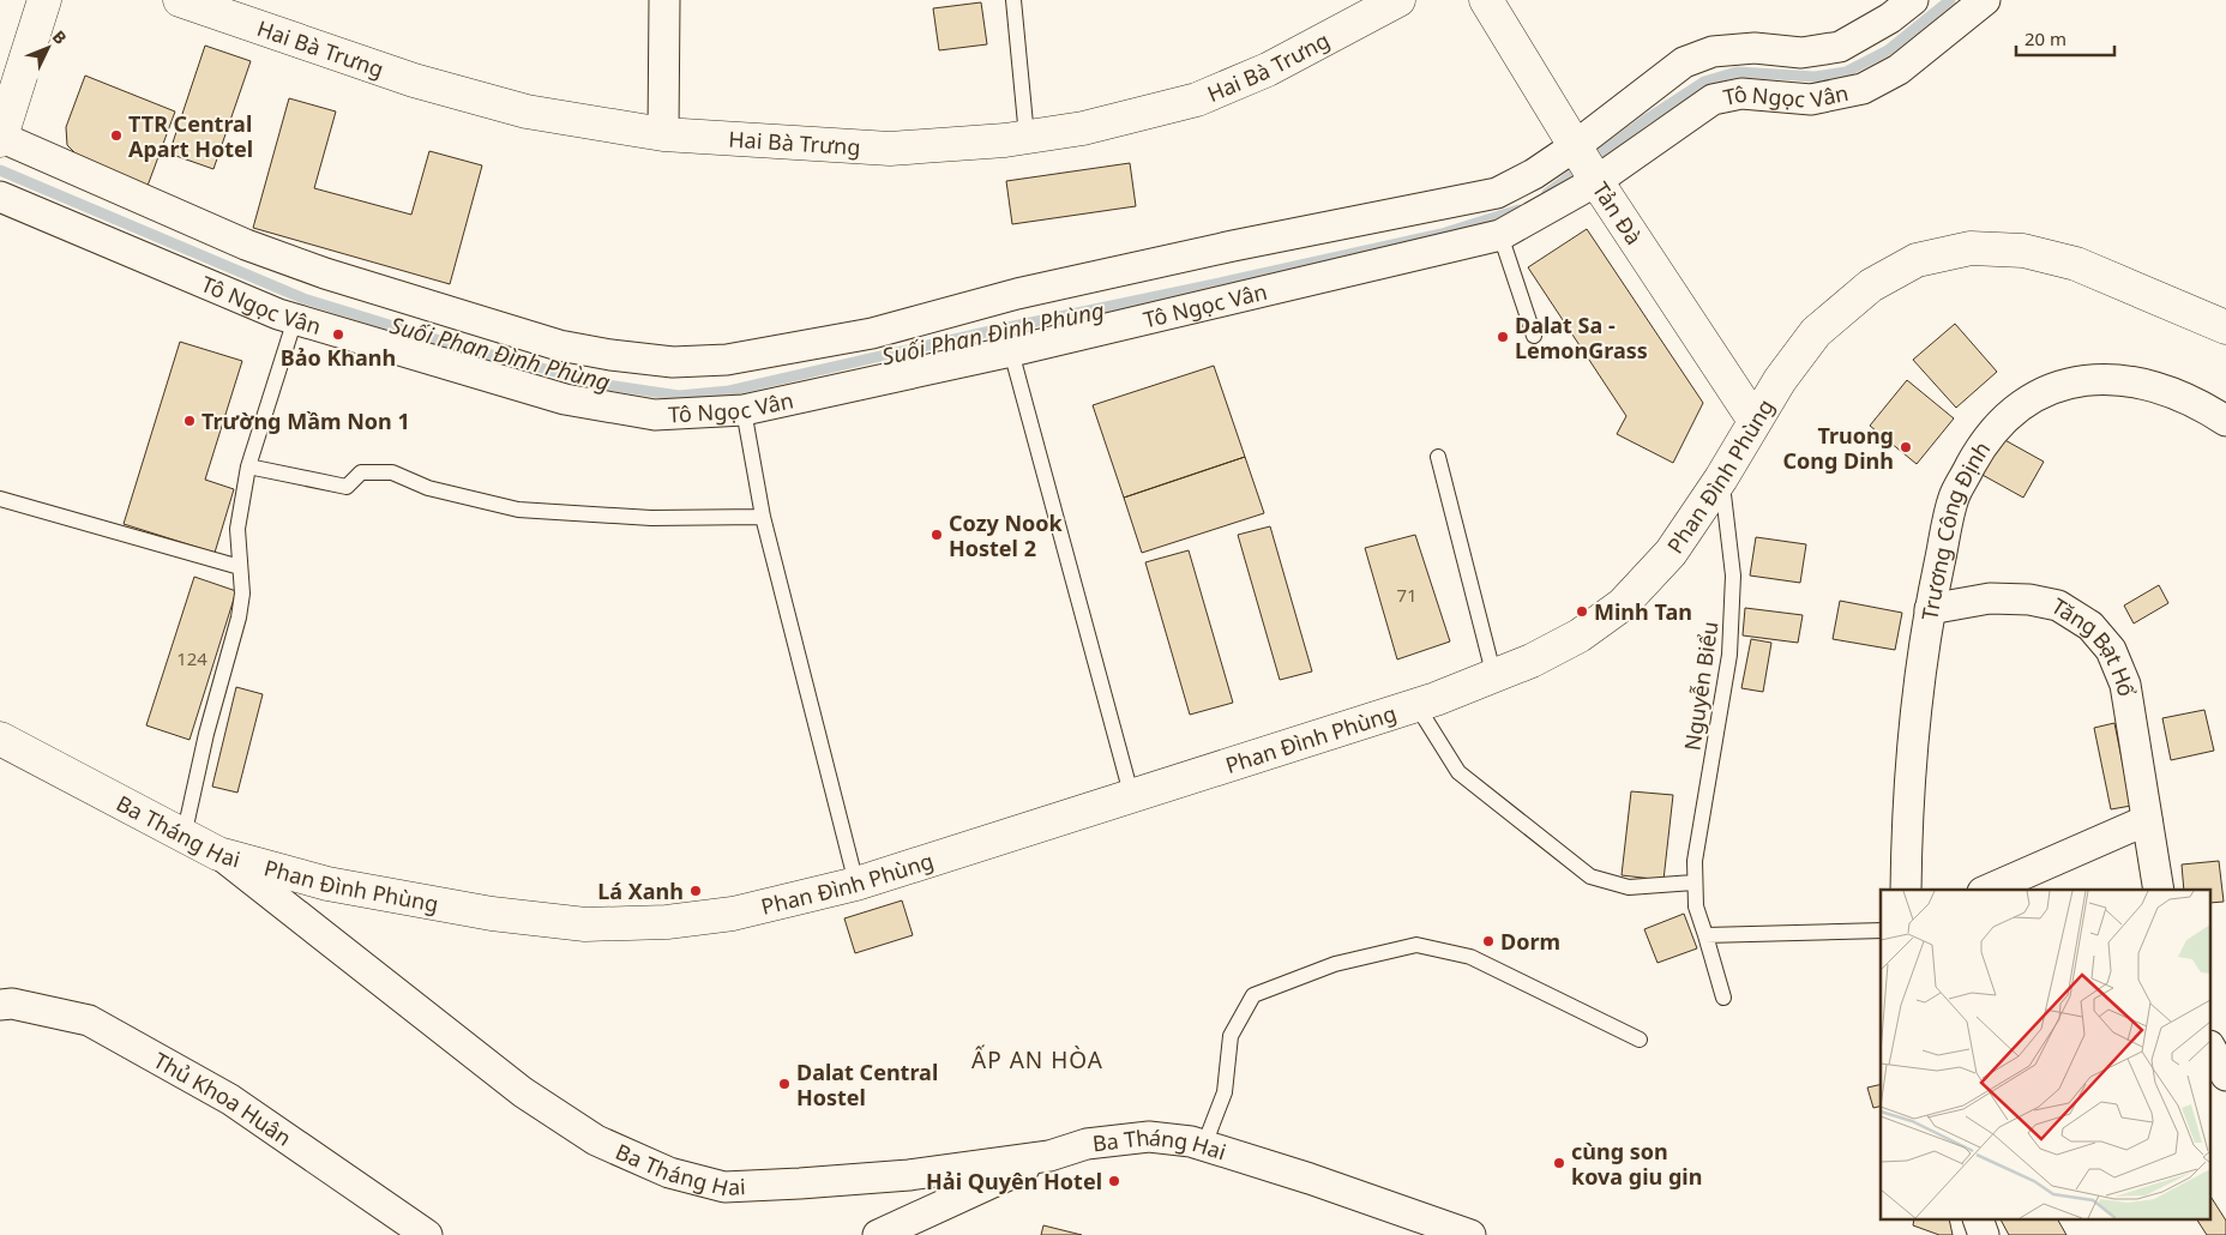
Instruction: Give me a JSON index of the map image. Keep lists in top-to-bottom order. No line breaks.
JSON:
{"streets":{"main road":["Hai Bà Trưng","Tản Đà","Phan Đình Phùng","Ba Tháng Hai"],"street":["Tô Ngọc Vân","Trương Công Định","Tăng Bạt Hổ","Thủ Khoa Huân"],"lane":["Nguyễn Biểu"]},"crossings":[["Tô Ngọc Vân","Tản Đà"],["Tản Đà","Phan Đình Phùng"],["Phan Đình Phùng","Nguyễn Biểu"],["Phan Đình Phùng","Ba Tháng Hai"],["Trương Công Định","Tăng Bạt Hổ"]],"districts":["ẤP AN HÒA"],"water":["Suối Phan Đình Phùng"],"places":["TTR Central Apart Hotel","Bảo Khanh","Dalat Sa - LemonGrass","Trường Mầm Non 1","Truong Cong Dinh","Cozy Nook Hostel 2","Minh Tan","Lá Xanh","Dorm","Dalat Central Hostel","cùng son kova giu gin","Hải Quyên Hotel"],"house_numbers":["71","124"],"scale_bar":"20 m","north":"top right"}
